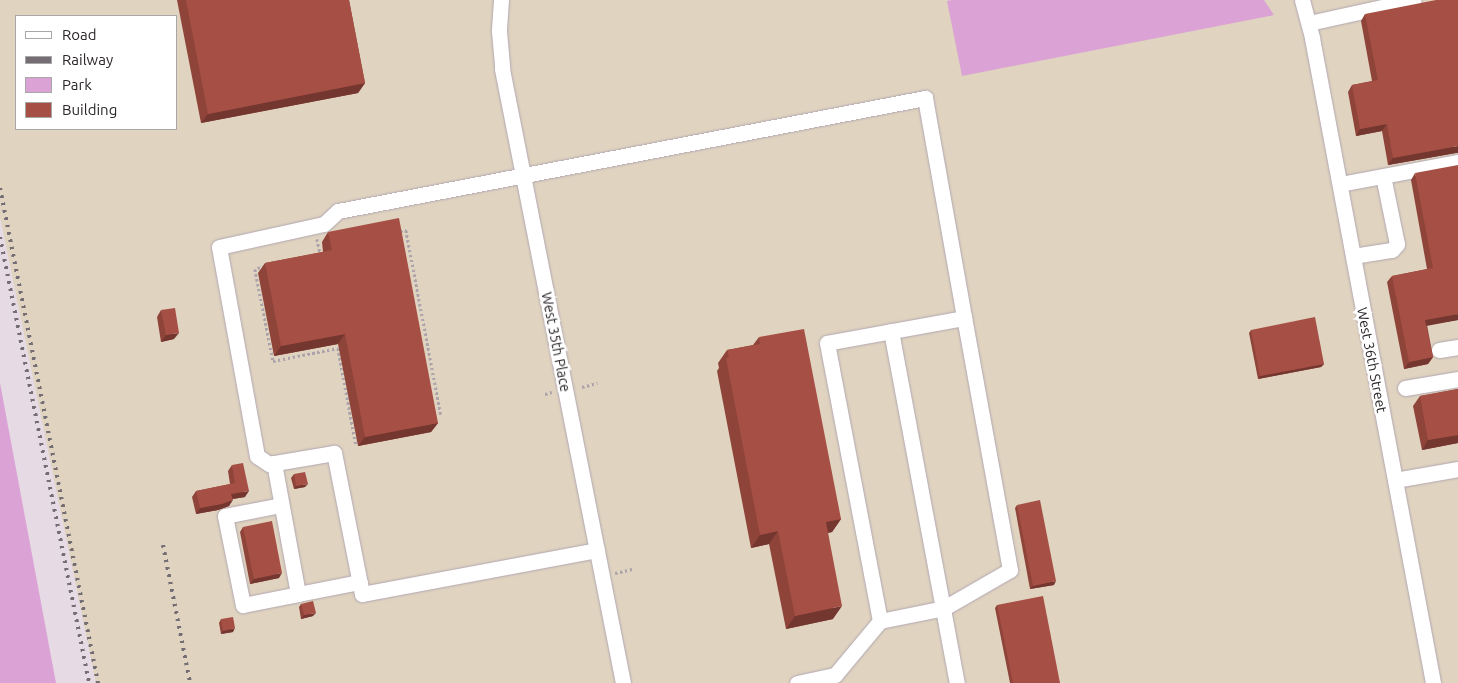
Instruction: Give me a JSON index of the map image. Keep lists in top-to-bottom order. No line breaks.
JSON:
{"streets":{"street":["West 35th Place","West 36th Street"]},"legend":["Road","Railway","Park","Building"]}
